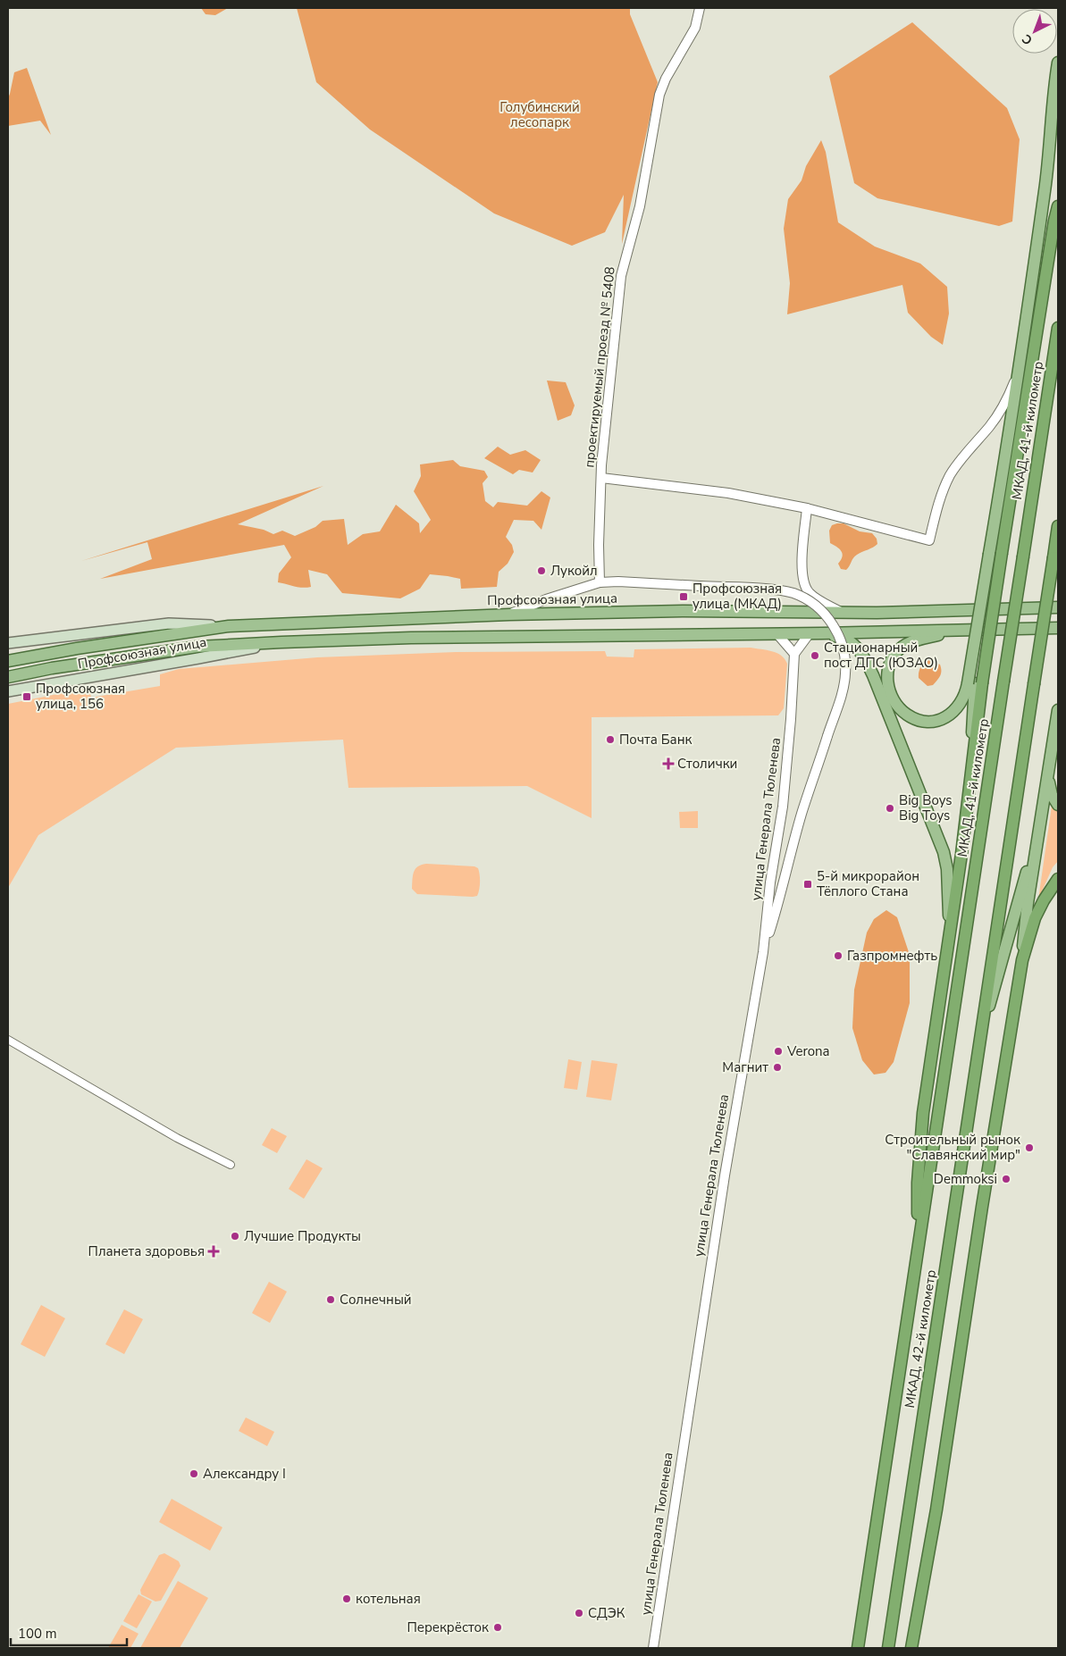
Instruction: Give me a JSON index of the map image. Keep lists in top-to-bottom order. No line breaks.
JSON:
{"streets":{"highway":["МКАД, 41-й километр","МКАД, 42-й километр"],"main road":["Профсоюзная улица"],"street":["проектируемый проезд № 5408","улица Генерала Тюленева"]},"crossings":[["МКАД, 41-й километр","МКАД, 42-й километр"]],"parks":["Голубинский лесопарк"],"places":{"other":["Лукойл","Стационарный пост ДПС (ЮЗАО)","Почта Банк","Big Boys Big Toys","Газпромнефть","Verona","Магнит","Строительный рынок \"Славянский мир\"","Demmoksi","Лучшие Продукты","Солнечный","Александру I","котельная","СДЭК","Перекрёсток"],"transit":["Профсоюзная улица (МКАД)","Профсоюзная улица, 156","5-й микрорайон Тёплого Стана"],"health":["Столички","Планета здоровья"]},"scale_bar":"100 m","north":"bottom left"}
